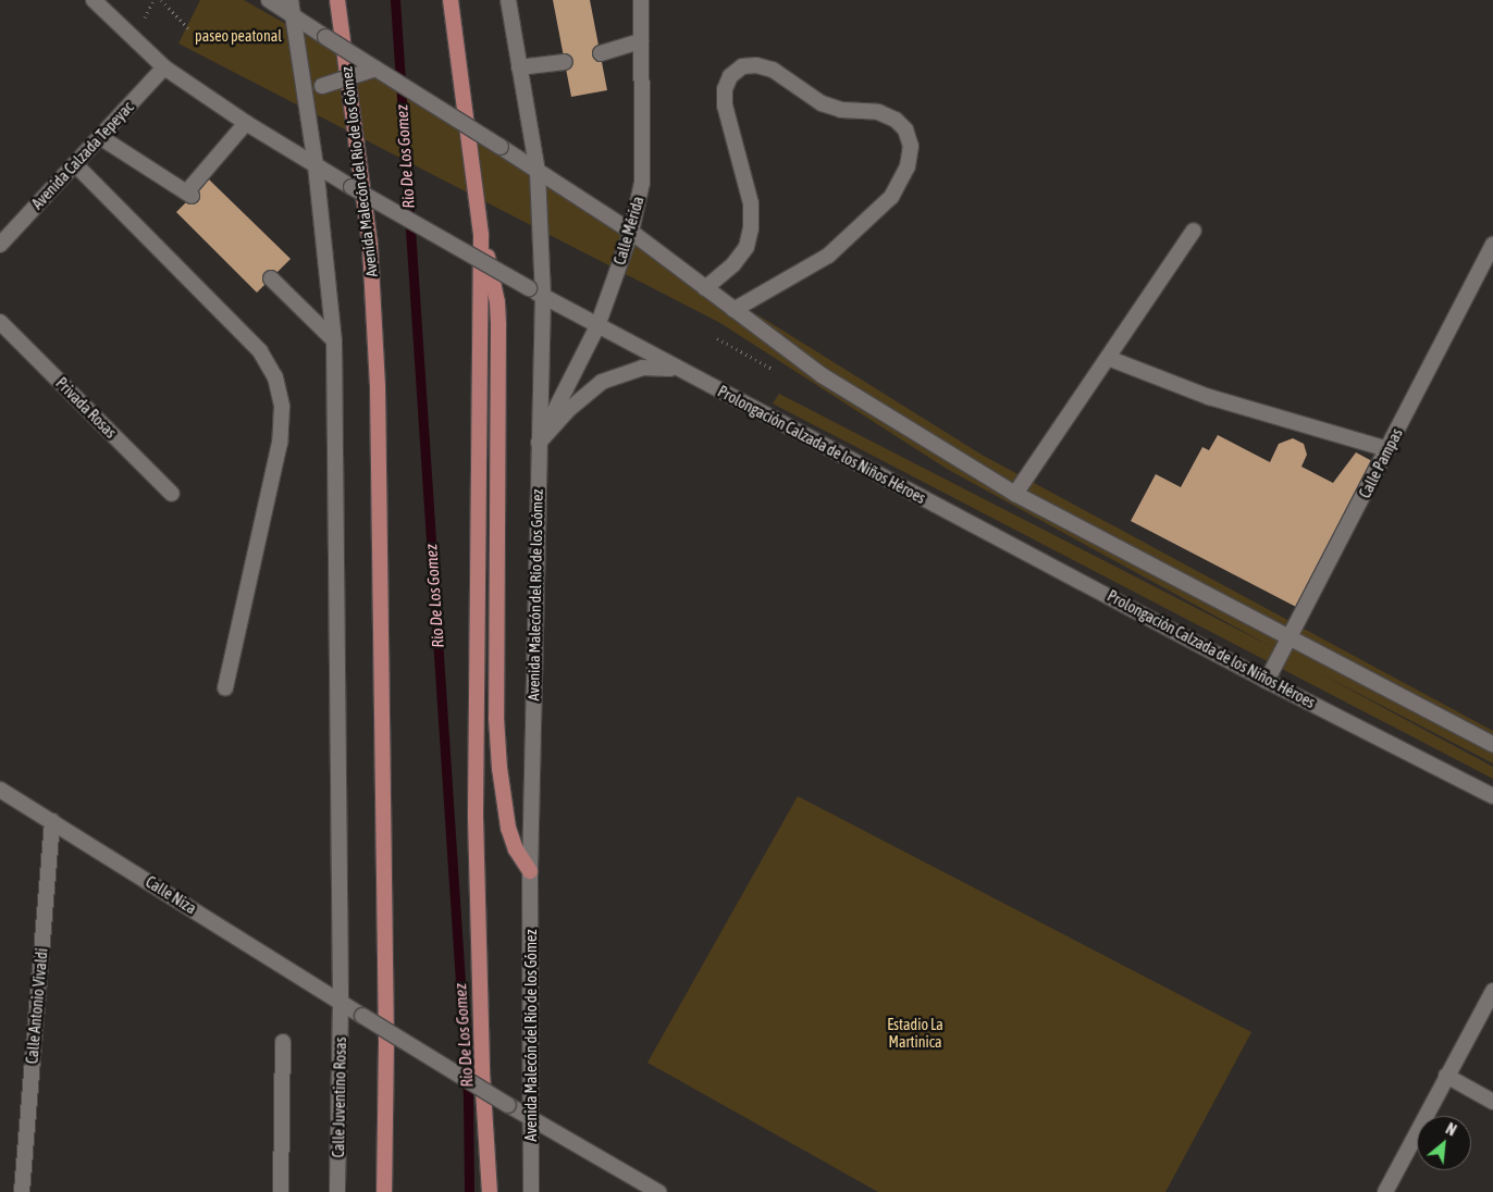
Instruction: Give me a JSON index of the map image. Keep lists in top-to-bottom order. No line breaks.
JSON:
{"streets":{"main road":["Avenida Malecón del Río de los Gómez"],"street":["Avenida Calzada Tepeyac","Calle Mérida","Privada Rosas","Prolongación Calzada de los Niños Héroes","Calle Pampas","Calle Niza","Calle Antonio Vivaldi","Calle Juventino Rosas"]},"crossings":[["Avenida Calzada Tepeyac","Prolongación Calzada de los Niños Héroes"],["Avenida Malecón del Río de los Gómez","Calle Mérida"],["Avenida Malecón del Río de los Gómez","Prolongación Calzada de los Niños Héroes"],["Avenida Malecón del Río de los Gómez","Calle Niza"],["Calle Mérida","Prolongación Calzada de los Niños Héroes"],["Prolongación Calzada de los Niños Héroes","Calle Pampas"],["Calle Niza","Calle Antonio Vivaldi"],["Calle Niza","Calle Juventino Rosas"]],"water":["Rio De Los Gomez"],"parks":["paseo peatonal","Estadio La Martinica"],"north":"top right"}
